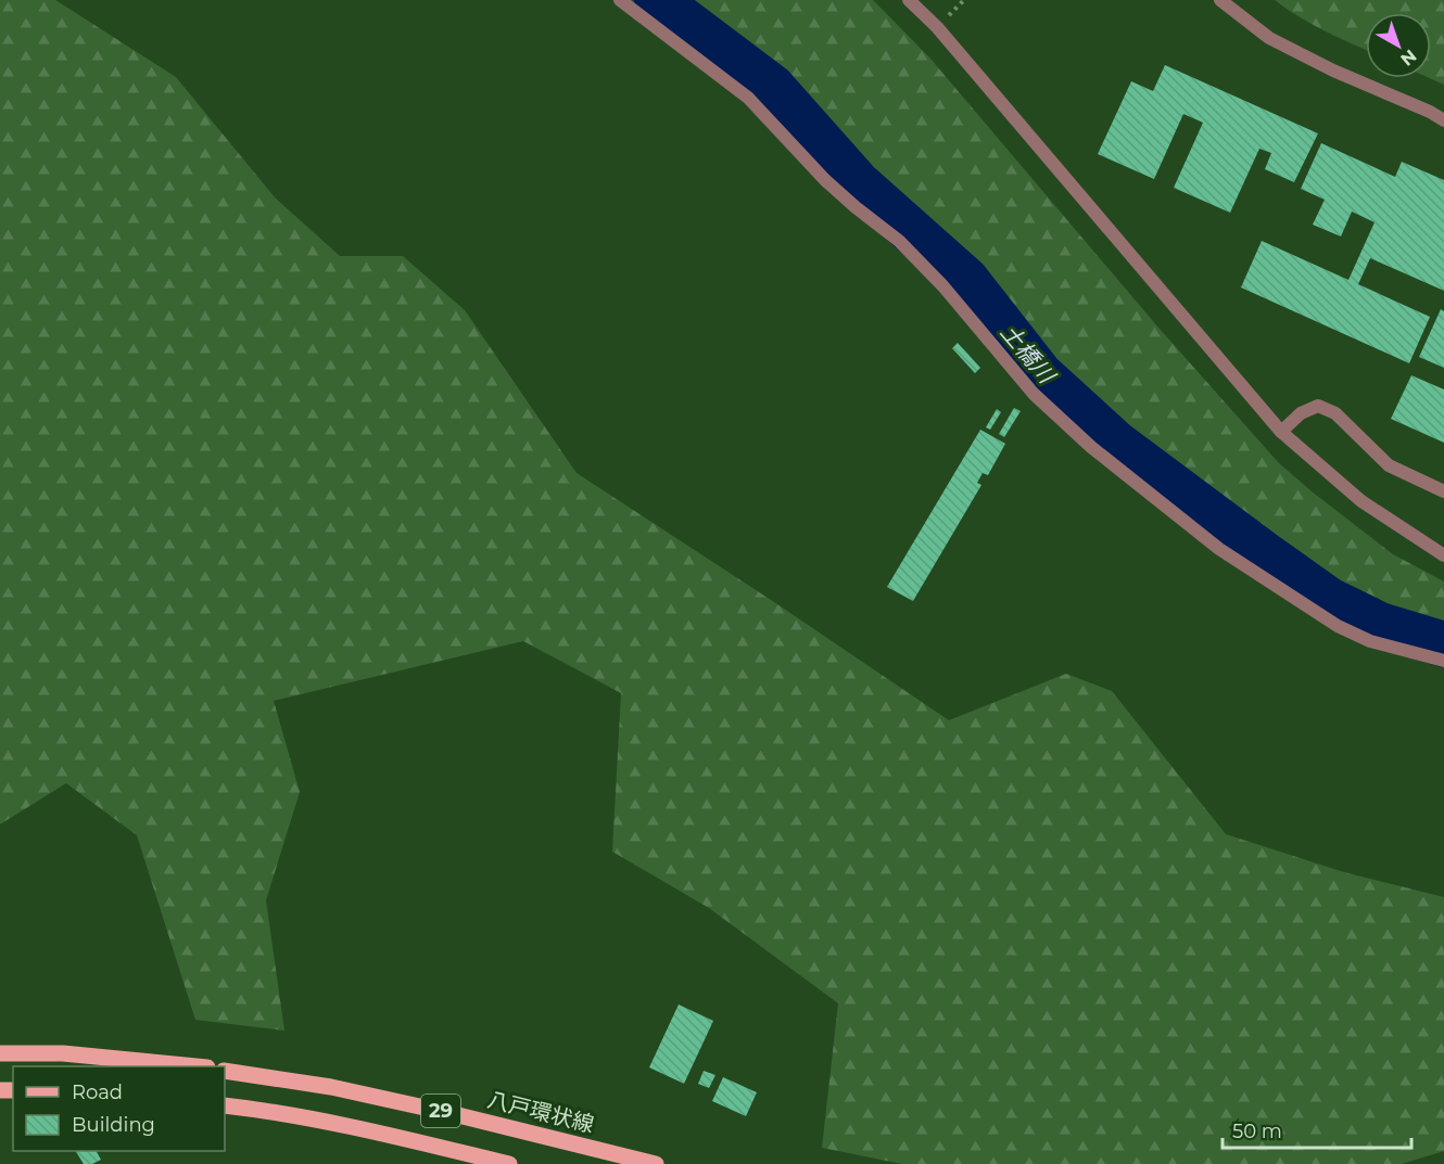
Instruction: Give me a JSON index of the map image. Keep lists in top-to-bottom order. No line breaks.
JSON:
{"streets":{"main road":["29","八戸環状線"]},"water":["土橋川"],"legend":["Road","Building"],"scale_bar":"50 m","north":"bottom right"}
